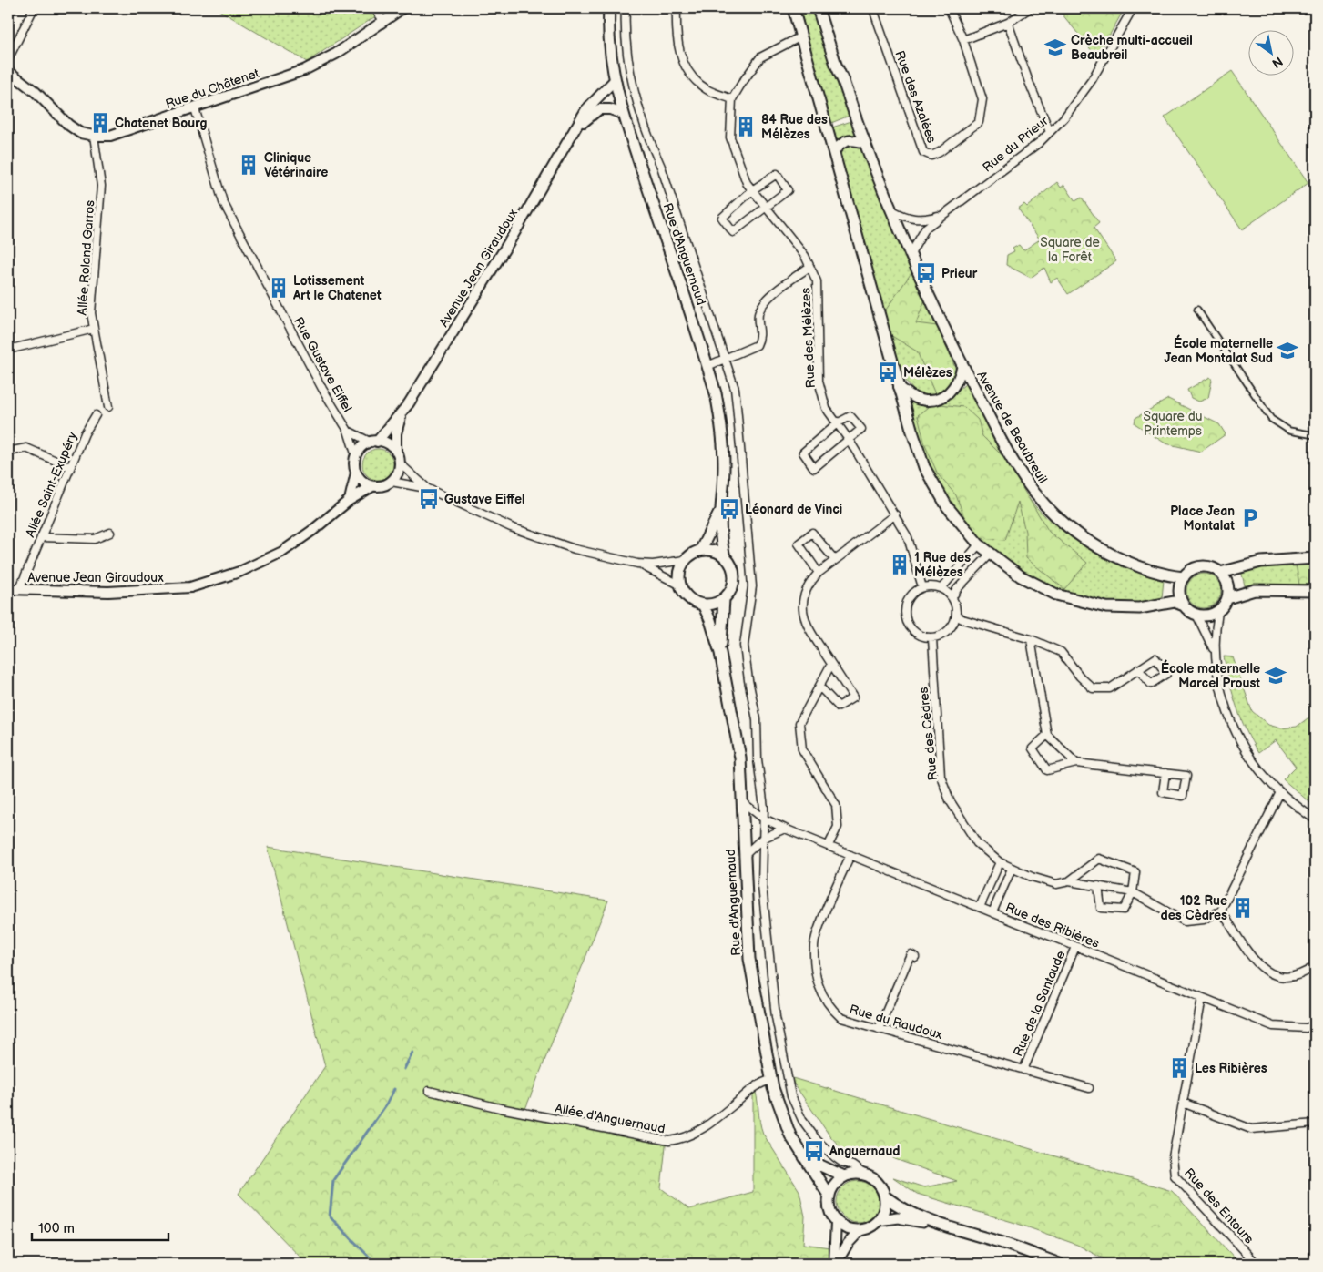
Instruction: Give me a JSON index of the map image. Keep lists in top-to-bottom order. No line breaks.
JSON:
{"streets":{"main road":["Rue d'Anguernaud","Avenue de Beaubreuil"],"street":["Rue du Châtenet","Rue des Azalées","Rue du Prieur","Allée Roland Garros","Avenue Jean Giraudoux","Rue des Mélèzes","Rue Gustave Eiffel","Allée Saint-Exupéry","Rue des Cèdres","Rue des Ribières","Rue de la Santaude","Rue du Raudoux","Allée d'Anguernaud","Rue des Entours"]},"crossings":[["Rue du Châtenet","Allée Roland Garros"],["Rue du Châtenet","Rue Gustave Eiffel"],["Rue du Prieur","Avenue de Beaubreuil"],["Rue d'Anguernaud","Avenue Jean Giraudoux"],["Rue d'Anguernaud","Rue des Ribières"],["Rue d'Anguernaud","Allée d'Anguernaud"],["Avenue Jean Giraudoux","Rue Gustave Eiffel"],["Avenue Jean Giraudoux","Allée Saint-Exupéry"],["Rue des Mélèzes","Rue des Cèdres"],["Rue des Ribières","Rue de la Santaude"],["Rue des Ribières","Rue du Raudoux"],["Rue des Ribières","Rue des Entours"],["Rue de la Santaude","Rue du Raudoux"]],"parks":["Square de la Forêt","Square du Printemps"],"places":{"school or university":["Crèche multi-accueil Beaubreil","École maternelle Jean Montalat Sud","École maternelle Marcel Proust"],"building":["Chatenet Bourg","84 Rue des Mélèzes","Clinique Vétérinaire","Lotissement Art le Chatenet","1 Rue des Mélèzes","102 Rue des Cèdres","Les Ribières"],"bus stop":["Prieur","Mélèzes","Gustave Eiffel","Léonard de Vinci","Anguernaud"],"parking":["Place Jean Montalat"]},"scale_bar":"100 m","north":"bottom right"}
